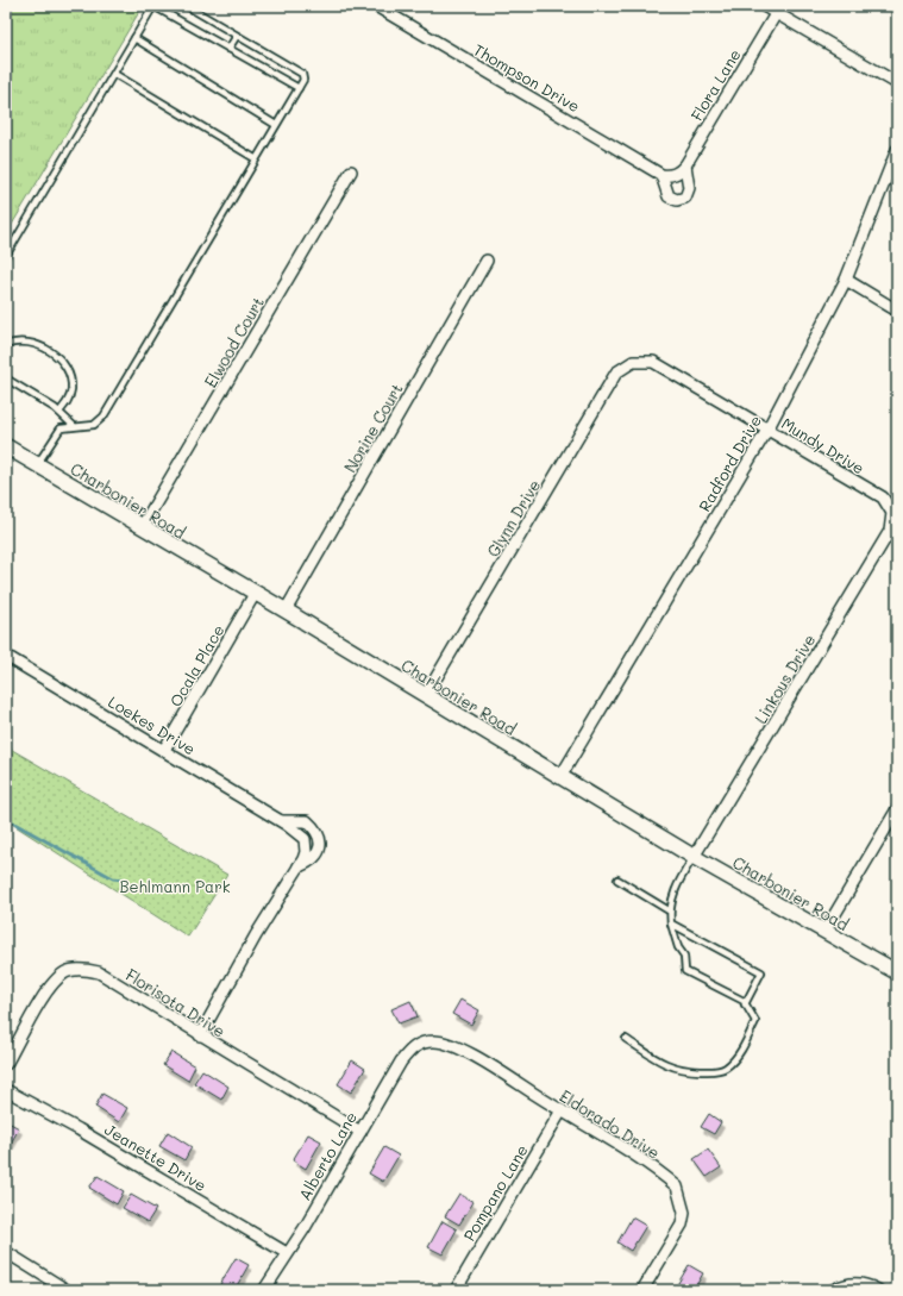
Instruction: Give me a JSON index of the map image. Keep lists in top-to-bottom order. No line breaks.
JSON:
{"streets":{"main road":["Charbonier Road"],"street":["Thompson Drive","Flora Lane","Elwood Court","Norine Court","Mundy Drive","Radford Drive","Glynn Drive","Ocala Place","Linkous Drive","Loekes Drive","Florisota Drive","Eldorado Drive","Alberto Lane","Jeanette Drive","Pompano Lane"]},"crossings":[["Thompson Drive","Flora Lane"],["Elwood Court","Charbonier Road"],["Norine Court","Charbonier Road"],["Mundy Drive","Radford Drive"],["Mundy Drive","Glynn Drive"],["Mundy Drive","Linkous Drive"],["Radford Drive","Charbonier Road"],["Charbonier Road","Glynn Drive"],["Charbonier Road","Ocala Place"],["Charbonier Road","Linkous Drive"],["Ocala Place","Loekes Drive"],["Loekes Drive","Florisota Drive"],["Florisota Drive","Alberto Lane"],["Eldorado Drive","Alberto Lane"],["Eldorado Drive","Pompano Lane"],["Alberto Lane","Jeanette Drive"]],"parks":["Behlmann Park"]}
